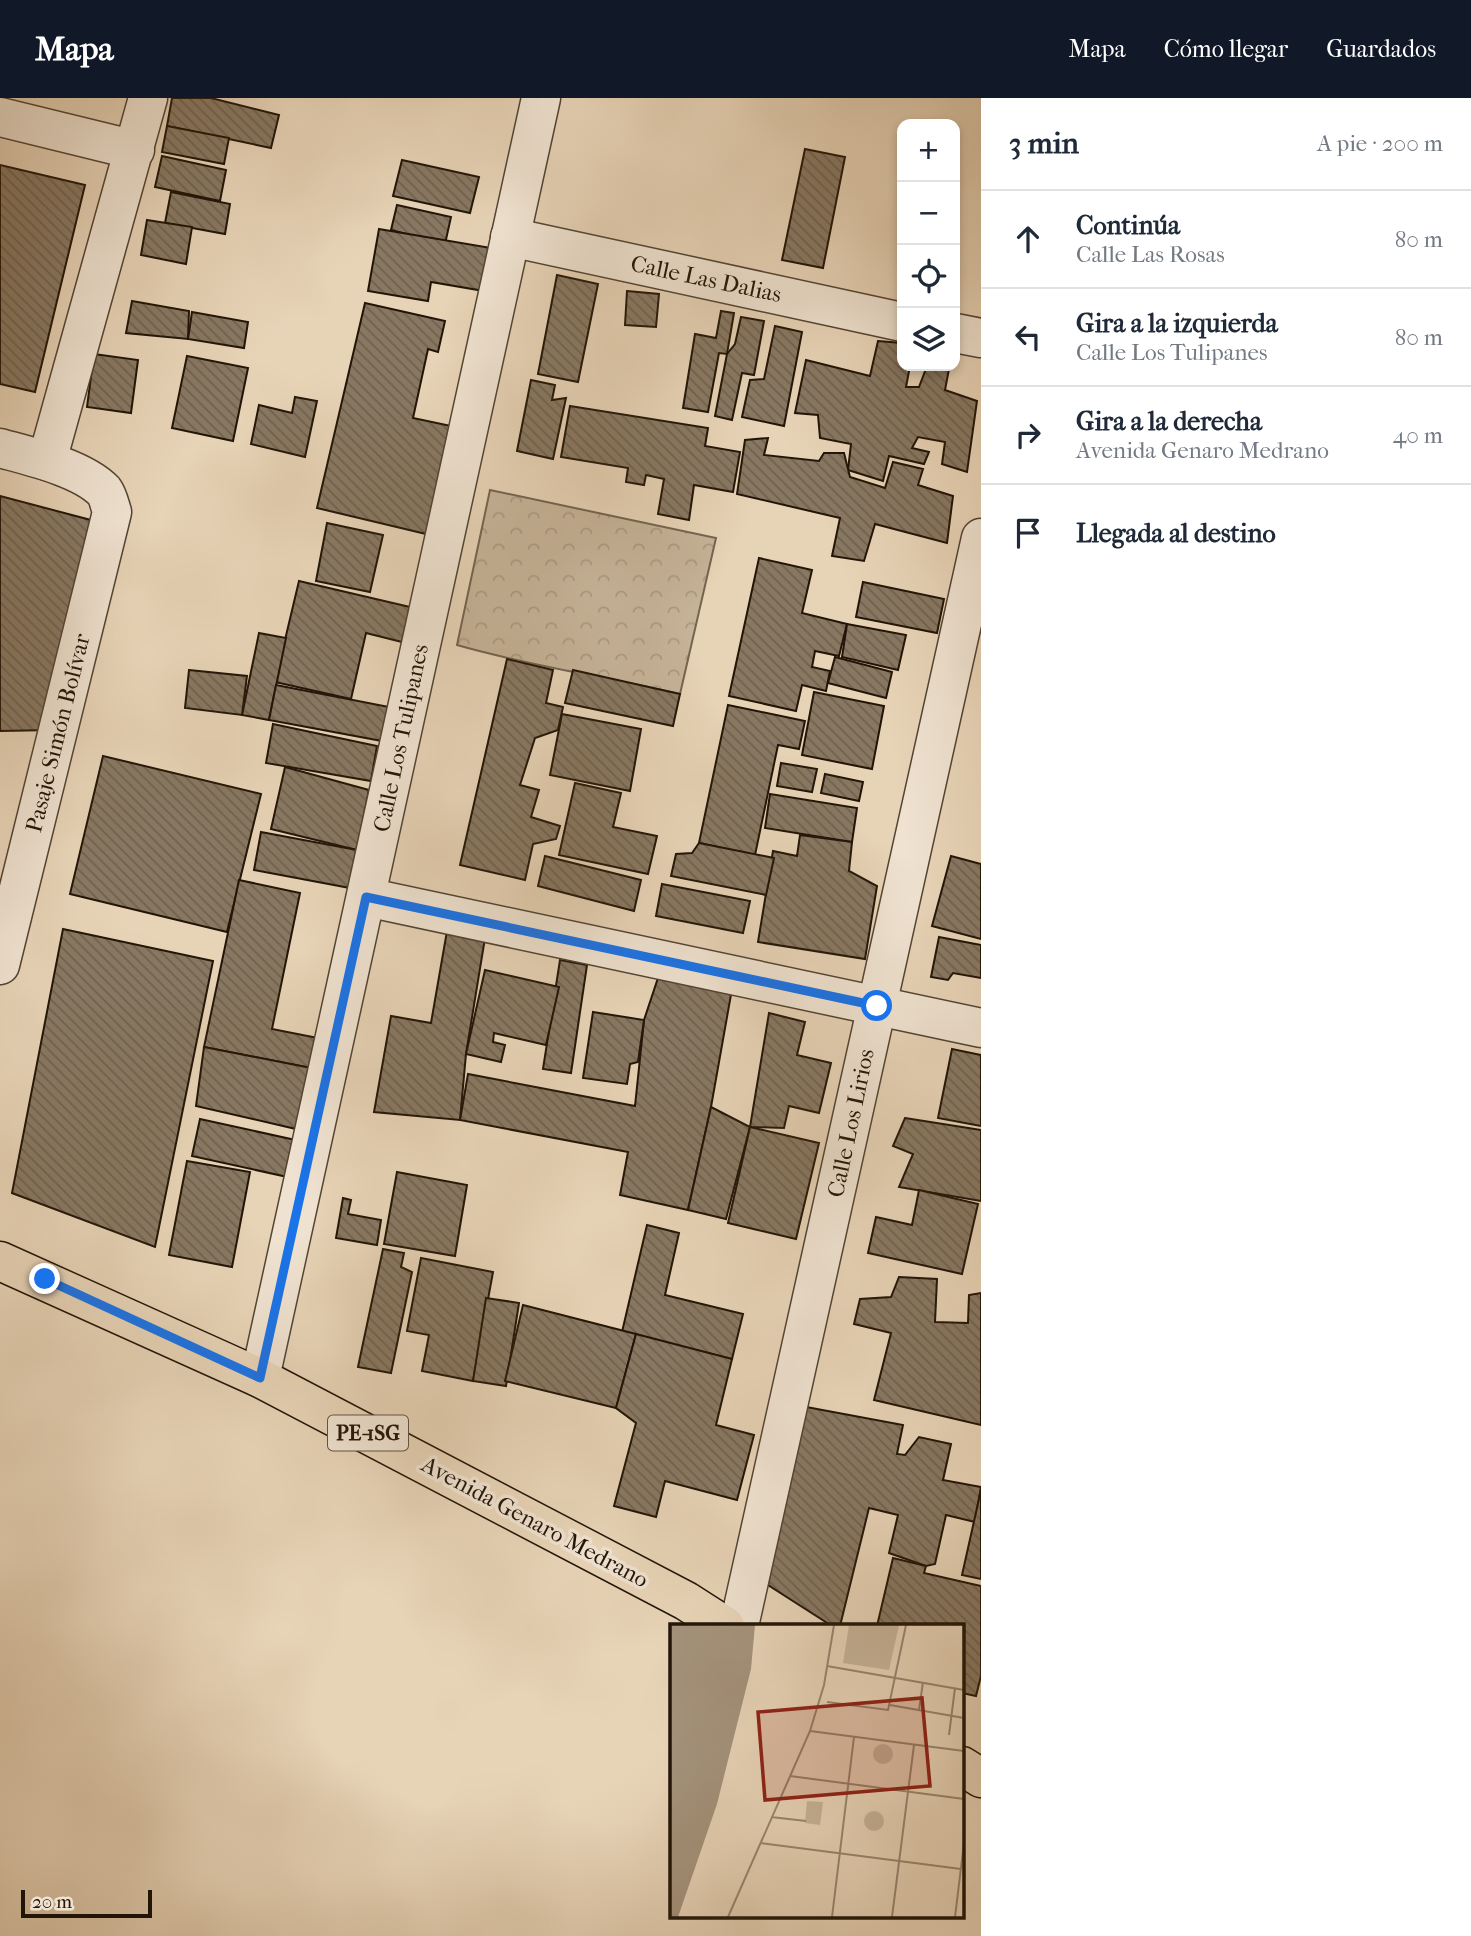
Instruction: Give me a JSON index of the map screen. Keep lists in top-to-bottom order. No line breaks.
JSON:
{"streets":{"main road":["PE-1SG","Avenida Genaro Medrano"],"street":["Calle Las Dalias","Pasaje Simón Bolívar","Calle Los Tulipanes","Calle Los Lirios"]},"crossings":[["Calle Las Dalias","Calle Los Tulipanes"],["Calle Los Tulipanes","Avenida Genaro Medrano"]],"scale_bar":"20 m","page":{"header":"Mapa","nav":["Mapa","Cómo llegar","Guardados"],"heading":["3 min","A pie · 200 m"],"map_buttons":["+","−"],"list":[["Continúa","Calle Las Rosas","80 m"],["Gira a la izquierda","Calle Los Tulipanes","80 m"],["Gira a la derecha","Avenida Genaro Medrano","40 m"],"Llegada al destino"],"scale":"20 m"}}
